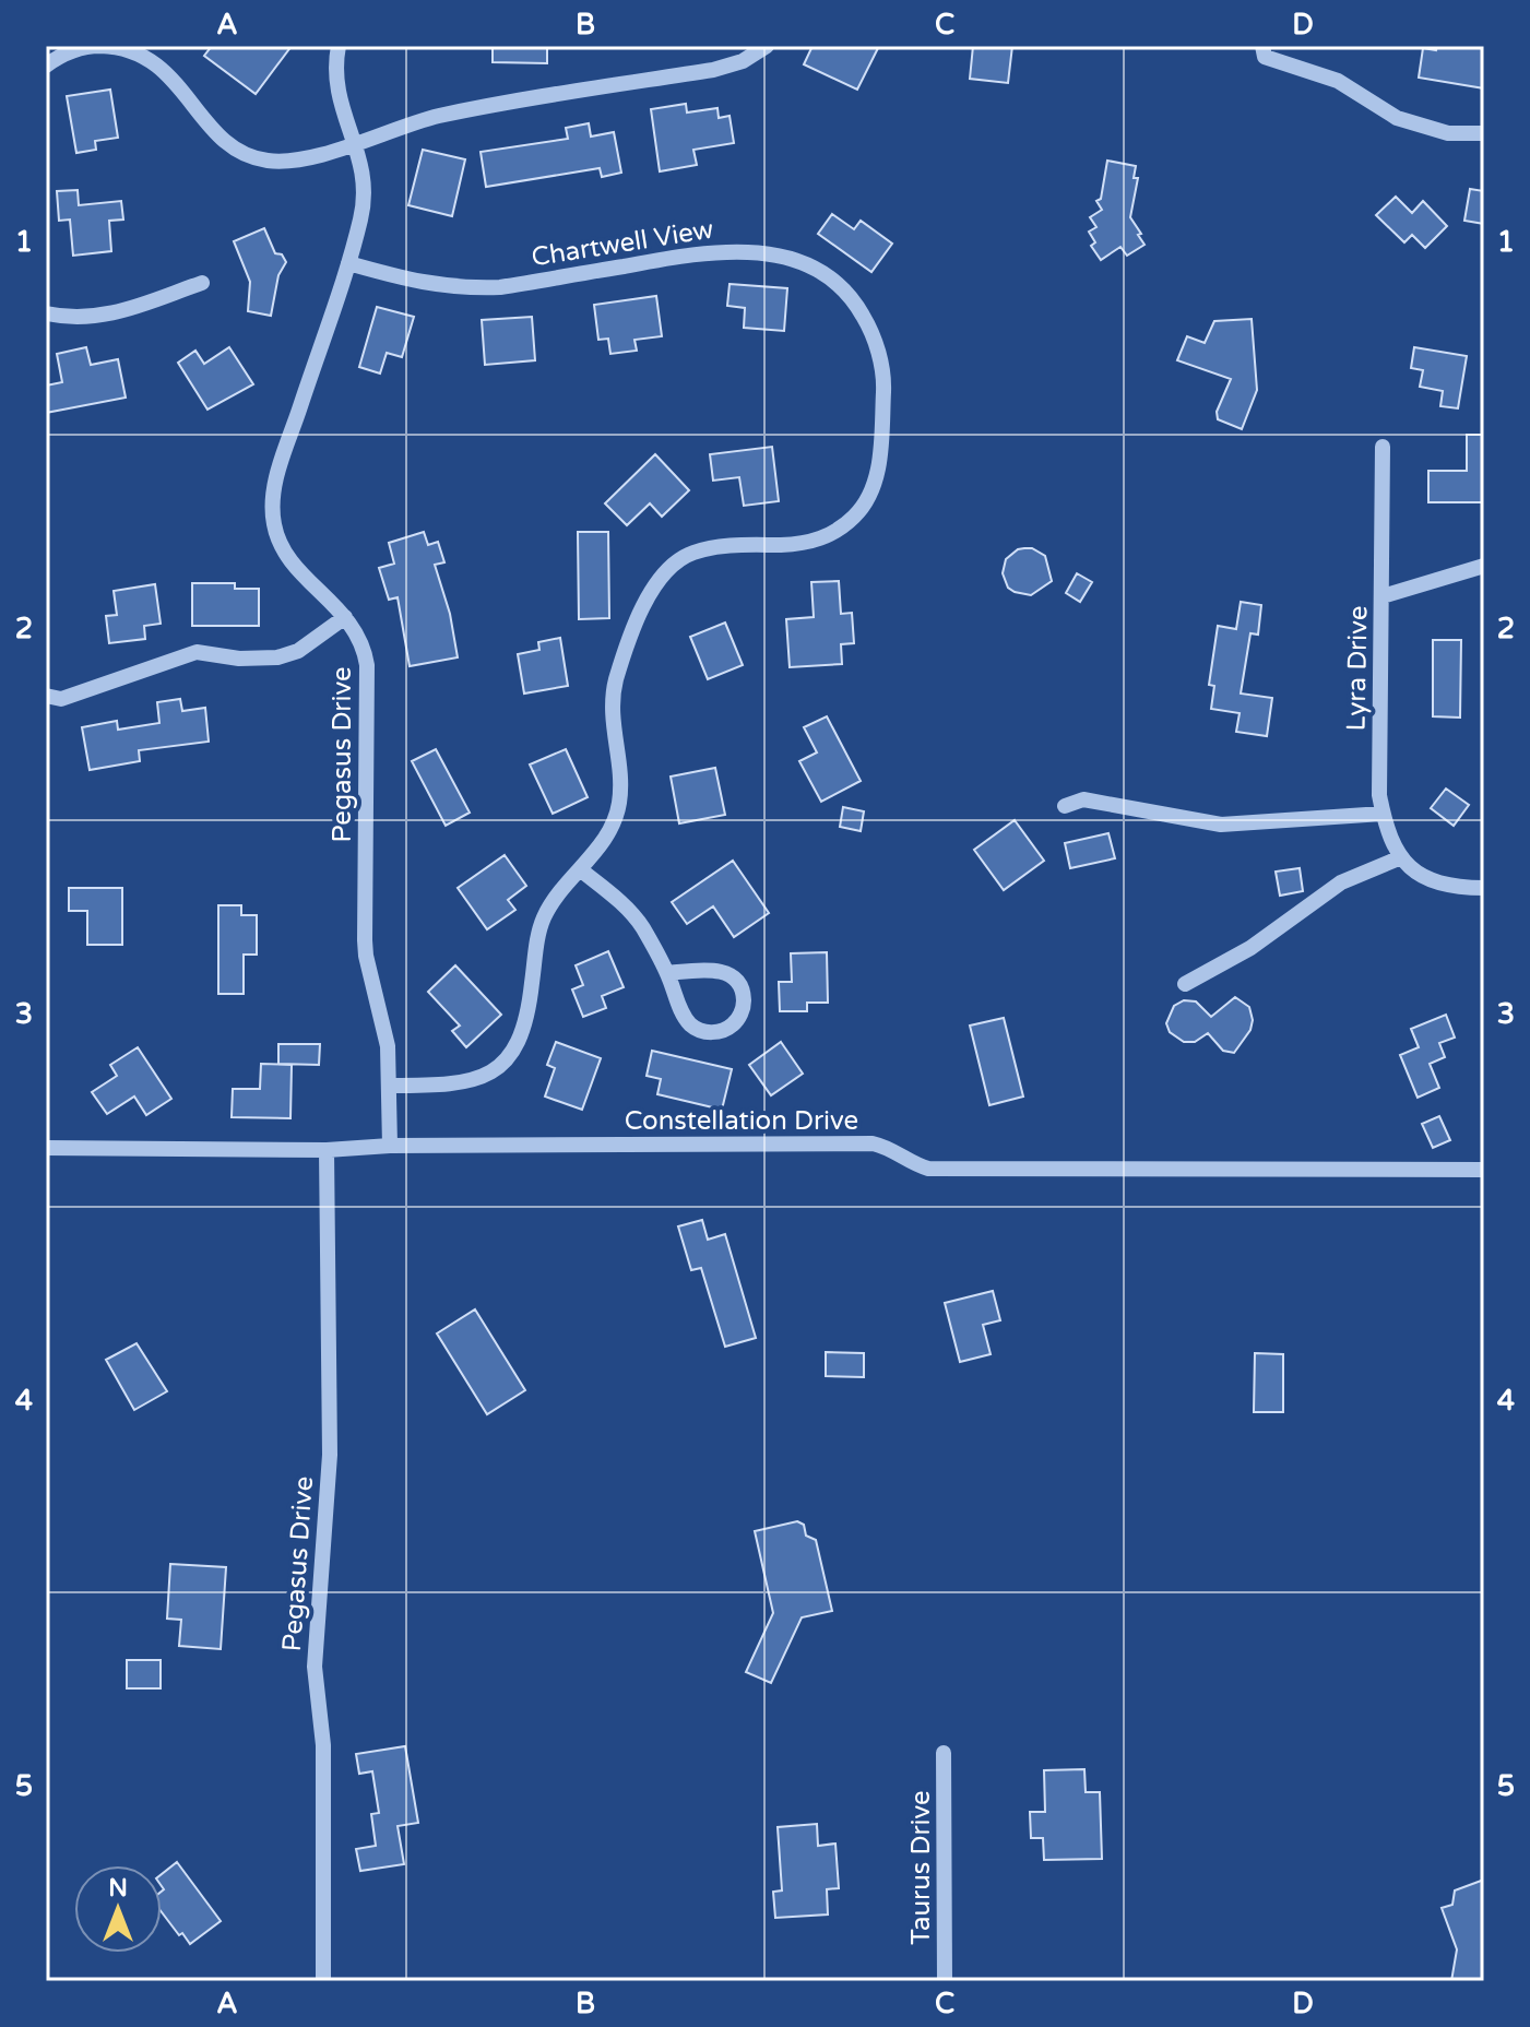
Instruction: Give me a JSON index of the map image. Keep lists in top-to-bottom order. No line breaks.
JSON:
{"streets":{"street":["Chartwell View","Lyra Drive","Pegasus Drive","Constellation Drive","Taurus Drive"]},"crossings":[["Chartwell View","Pegasus Drive"],["Pegasus Drive","Constellation Drive"]],"north":"top","grid":{"columns":["A","B","C","D"],"rows":["1","2","3","4","5"]}}
